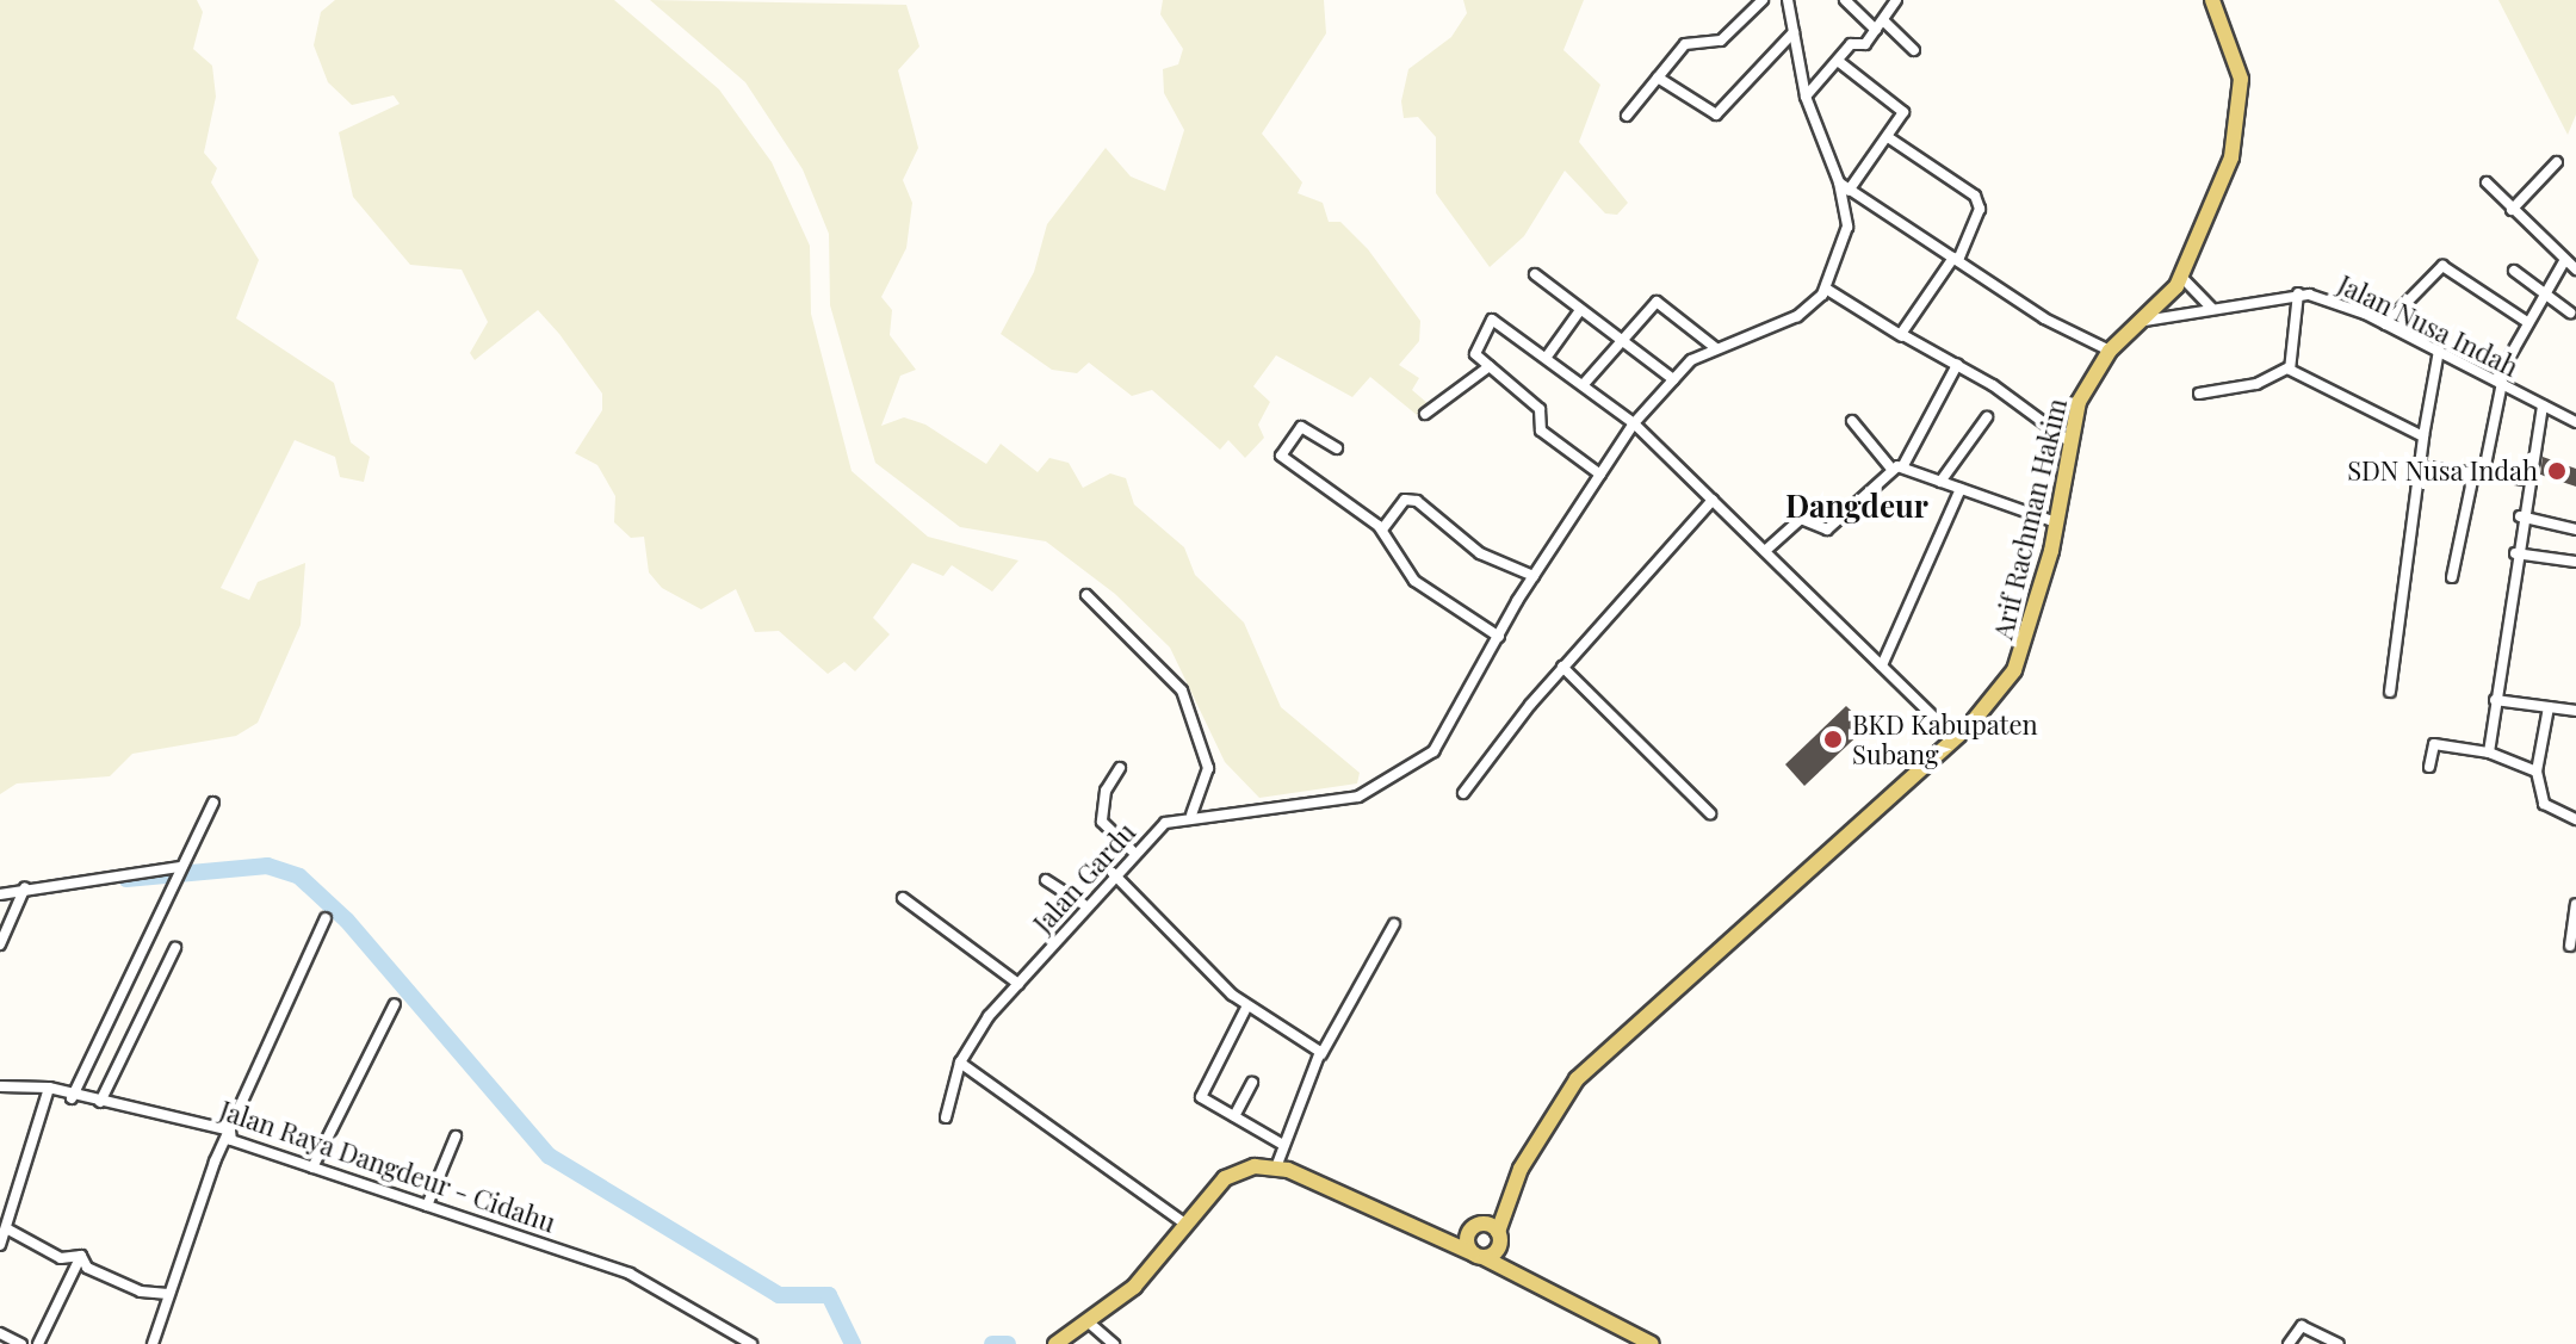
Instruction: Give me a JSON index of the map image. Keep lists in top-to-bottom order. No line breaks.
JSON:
{"streets":{"main road":["Arif Rachman Hakim"],"street":["Jalan Nusa Indah","Jalan Gardu","Jalan Raya Dangdeur - Cidahu"]},"crossings":[["Jalan Nusa Indah","Arif Rachman Hakim"]],"districts":["Dangdeur"],"places":["SDN Nusa Indah","BKD Kabupaten Subang"]}
